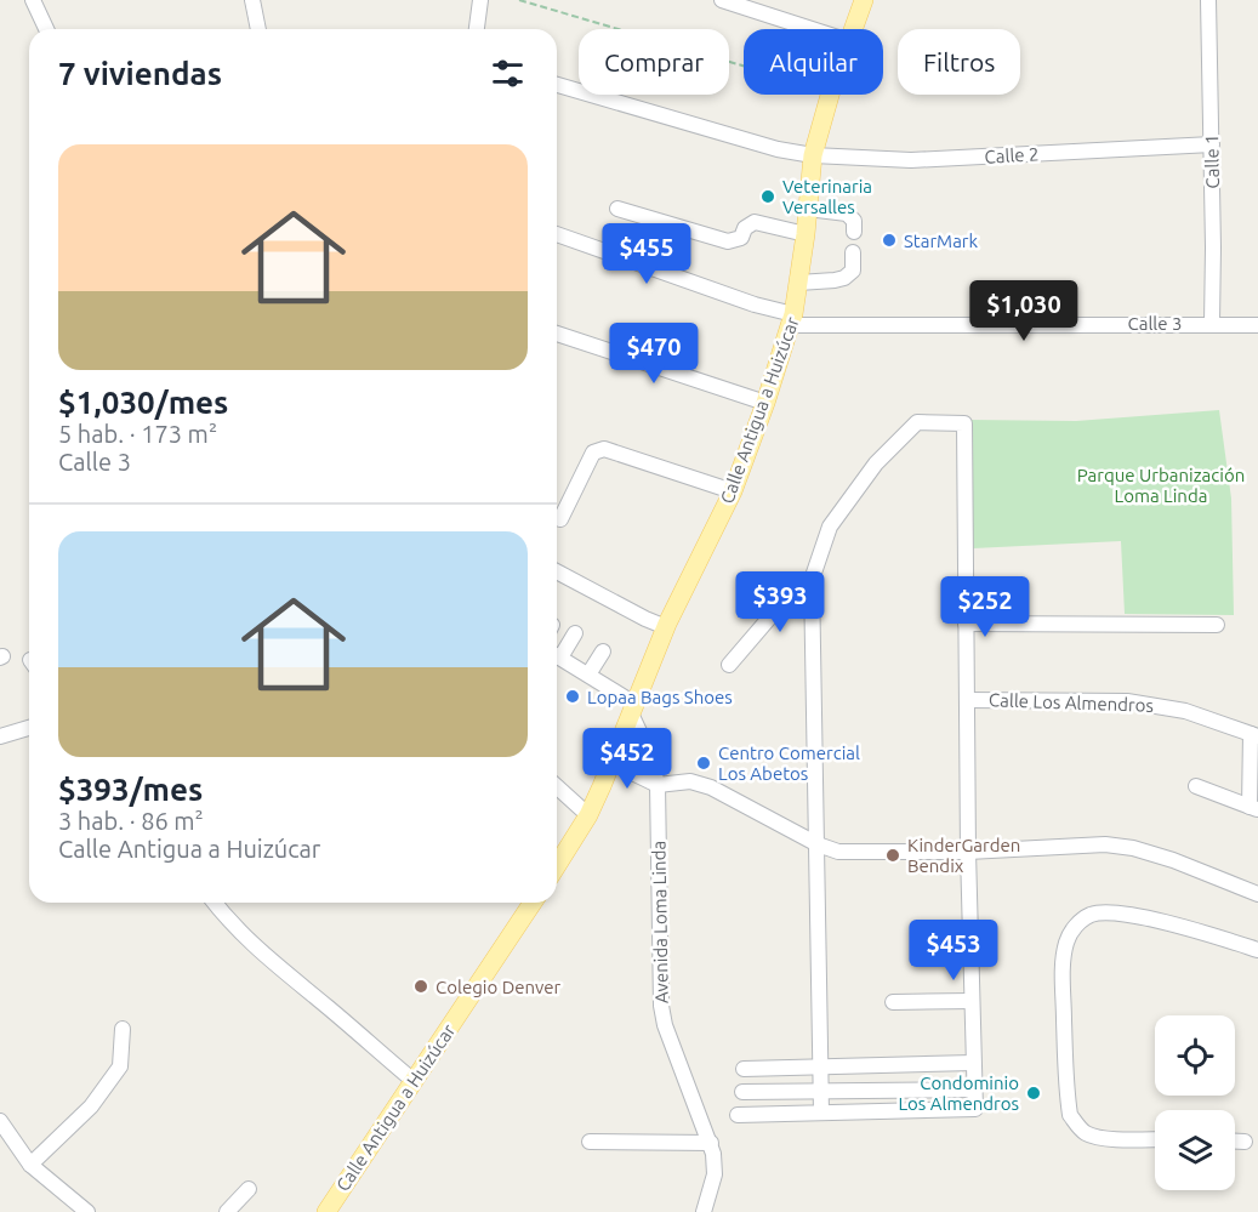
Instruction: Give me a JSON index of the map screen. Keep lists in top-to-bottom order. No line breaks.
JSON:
{"streets":{"main road":["Calle Antigua a Huizúcar"],"street":["Calle 2","Calle 1","Calle 3","Calle Los Almendros","Avenida Loma Linda"]},"crossings":[["Calle 2","Calle 1"],["Calle 2","Calle Antigua a Huizúcar"],["Calle 1","Calle 3"],["Calle 3","Calle Antigua a Huizúcar"],["Calle Antigua a Huizúcar","Avenida Loma Linda"]],"parks":["Parque Urbanización Loma Linda"],"places":["Veterinaria Versalles","StarMark","Lopaa Bags Shoes","Centro Comercial Los Abetos","KinderGarden Bendix","Colegio Denver","Condominio Los Almendros"],"page":{"chip":["Comprar","Alquilar","Filtros"],"heading":"7 viviendas","list":[{"name":"$1,030/mes","note":"5 hab. · 173 m² · Calle 3"},{"name":"$393/mes","note":"3 hab. · 86 m² · Calle Antigua a Huizúcar"}],"price":["$455","$1,030","$470","$393","$252","$452","$453"]}}
